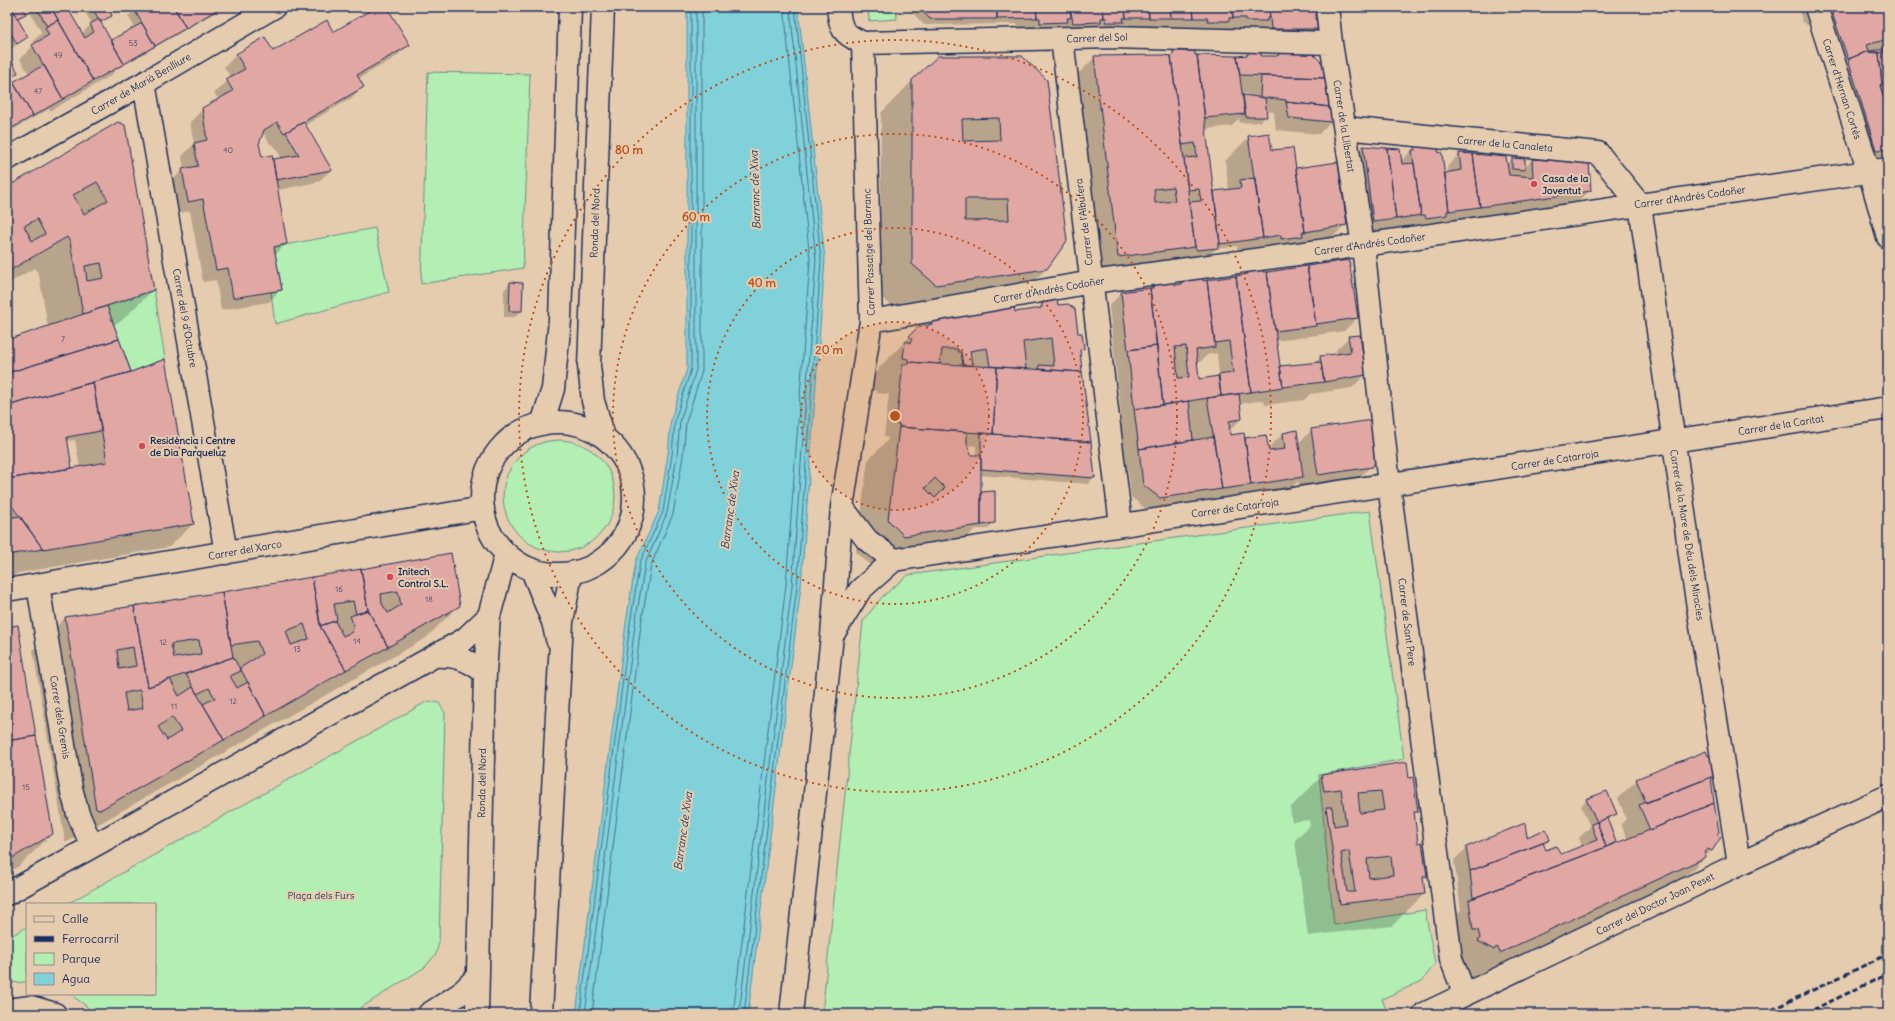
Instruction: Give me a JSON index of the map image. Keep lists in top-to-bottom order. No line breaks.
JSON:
{"streets":{"street":["Carrer del Sol","Carrer de Marià Benlliure","Carrer d'Hernan Cortés","Carrer de la Llibertat","Carrer de la Canaleta","Carrer d'Andrés Codoñer","Carrer de l'Albufera","Ronda del Nord","Carrer Passatge del Barranc","Carrer del 9 d'Octubre","Carrer de la Caritat","Carrer de Catarroja","Carrer de la Mare de Déu dels Miracles","Carrer del Xarco","Carrer de Sant Pere","Carrer dels Gremis","Carrer del Doctor Joan Peset"]},"crossings":[["Carrer del Sol","Carrer de la Llibertat"],["Carrer del Sol","Carrer de l'Albufera"],["Carrer del Sol","Carrer Passatge del Barranc"],["Carrer de Marià Benlliure","Carrer del 9 d'Octubre"],["Carrer d'Hernan Cortés","Carrer d'Andrés Codoñer"],["Carrer de la Llibertat","Carrer de la Canaleta"],["Carrer de la Llibertat","Carrer d'Andrés Codoñer"],["Carrer de la Llibertat","Carrer de Sant Pere"],["Carrer de la Canaleta","Carrer d'Andrés Codoñer"],["Carrer de la Canaleta","Carrer de la Mare de Déu dels Miracles"],["Carrer d'Andrés Codoñer","Carrer de l'Albufera"],["Carrer d'Andrés Codoñer","Carrer Passatge del Barranc"],["Carrer d'Andrés Codoñer","Carrer de la Mare de Déu dels Miracles"],["Carrer d'Andrés Codoñer","Carrer de Sant Pere"],["Carrer de l'Albufera","Carrer de Catarroja"],["Carrer del 9 d'Octubre","Carrer del Xarco"],["Carrer de la Caritat","Carrer de Catarroja"],["Carrer de la Caritat","Carrer de la Mare de Déu dels Miracles"],["Carrer de Catarroja","Carrer de la Mare de Déu dels Miracles"],["Carrer de Catarroja","Carrer de Sant Pere"],["Carrer de la Mare de Déu dels Miracles","Carrer del Doctor Joan Peset"],["Carrer del Xarco","Carrer dels Gremis"],["Carrer de Sant Pere","Carrer del Doctor Joan Peset"]],"water":["Barranc de Xiva"],"parks":["Plaça dels Furs"],"places":["Casa de la Joventut","Residència i Centre de Dia Parqueluz","Initech Control S.L."],"house_numbers":["53","49","47","40","7","16","18","14","12","13","12","11","15"],"legend":["Calle","Ferrocarril","Parque","Agua"],"rings":["80 m","60 m","40 m","20 m"]}
